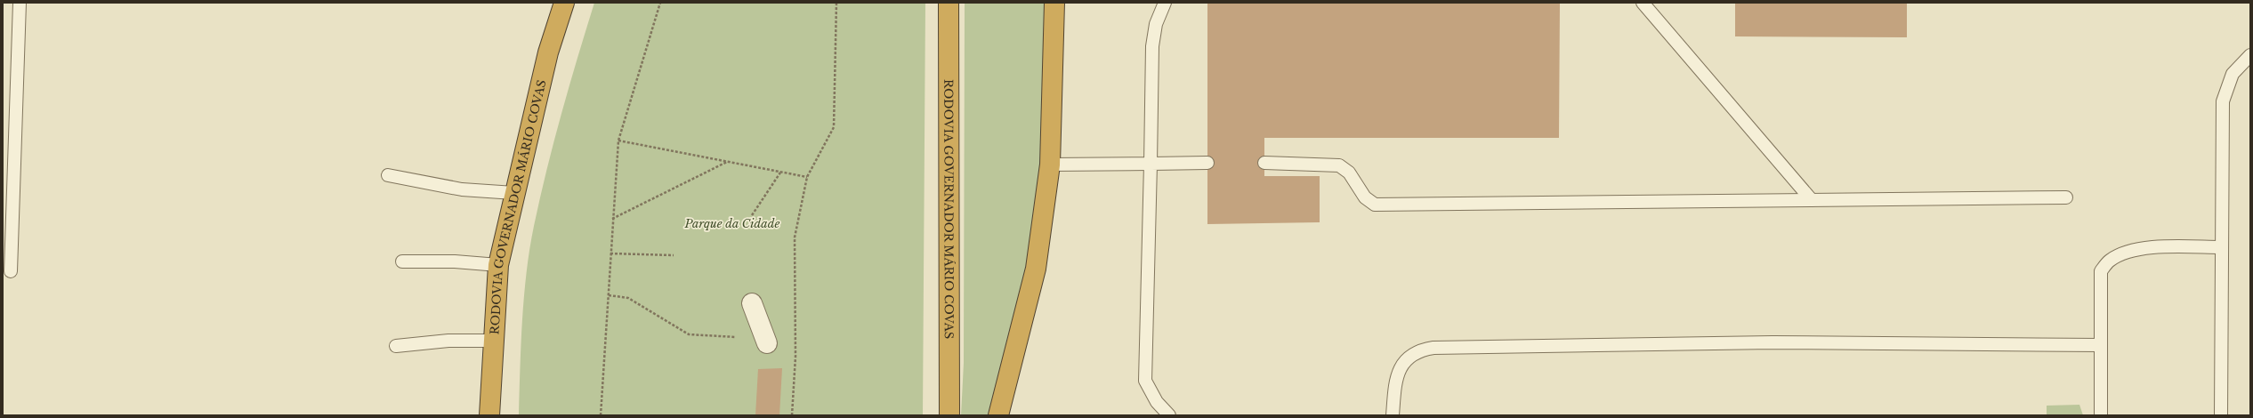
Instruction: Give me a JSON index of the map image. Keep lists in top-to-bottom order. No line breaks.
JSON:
{"streets":{"highway":["RODOVIA GOVERNADOR MÁRIO COVAS"]},"parks":["Parque da Cidade"]}
